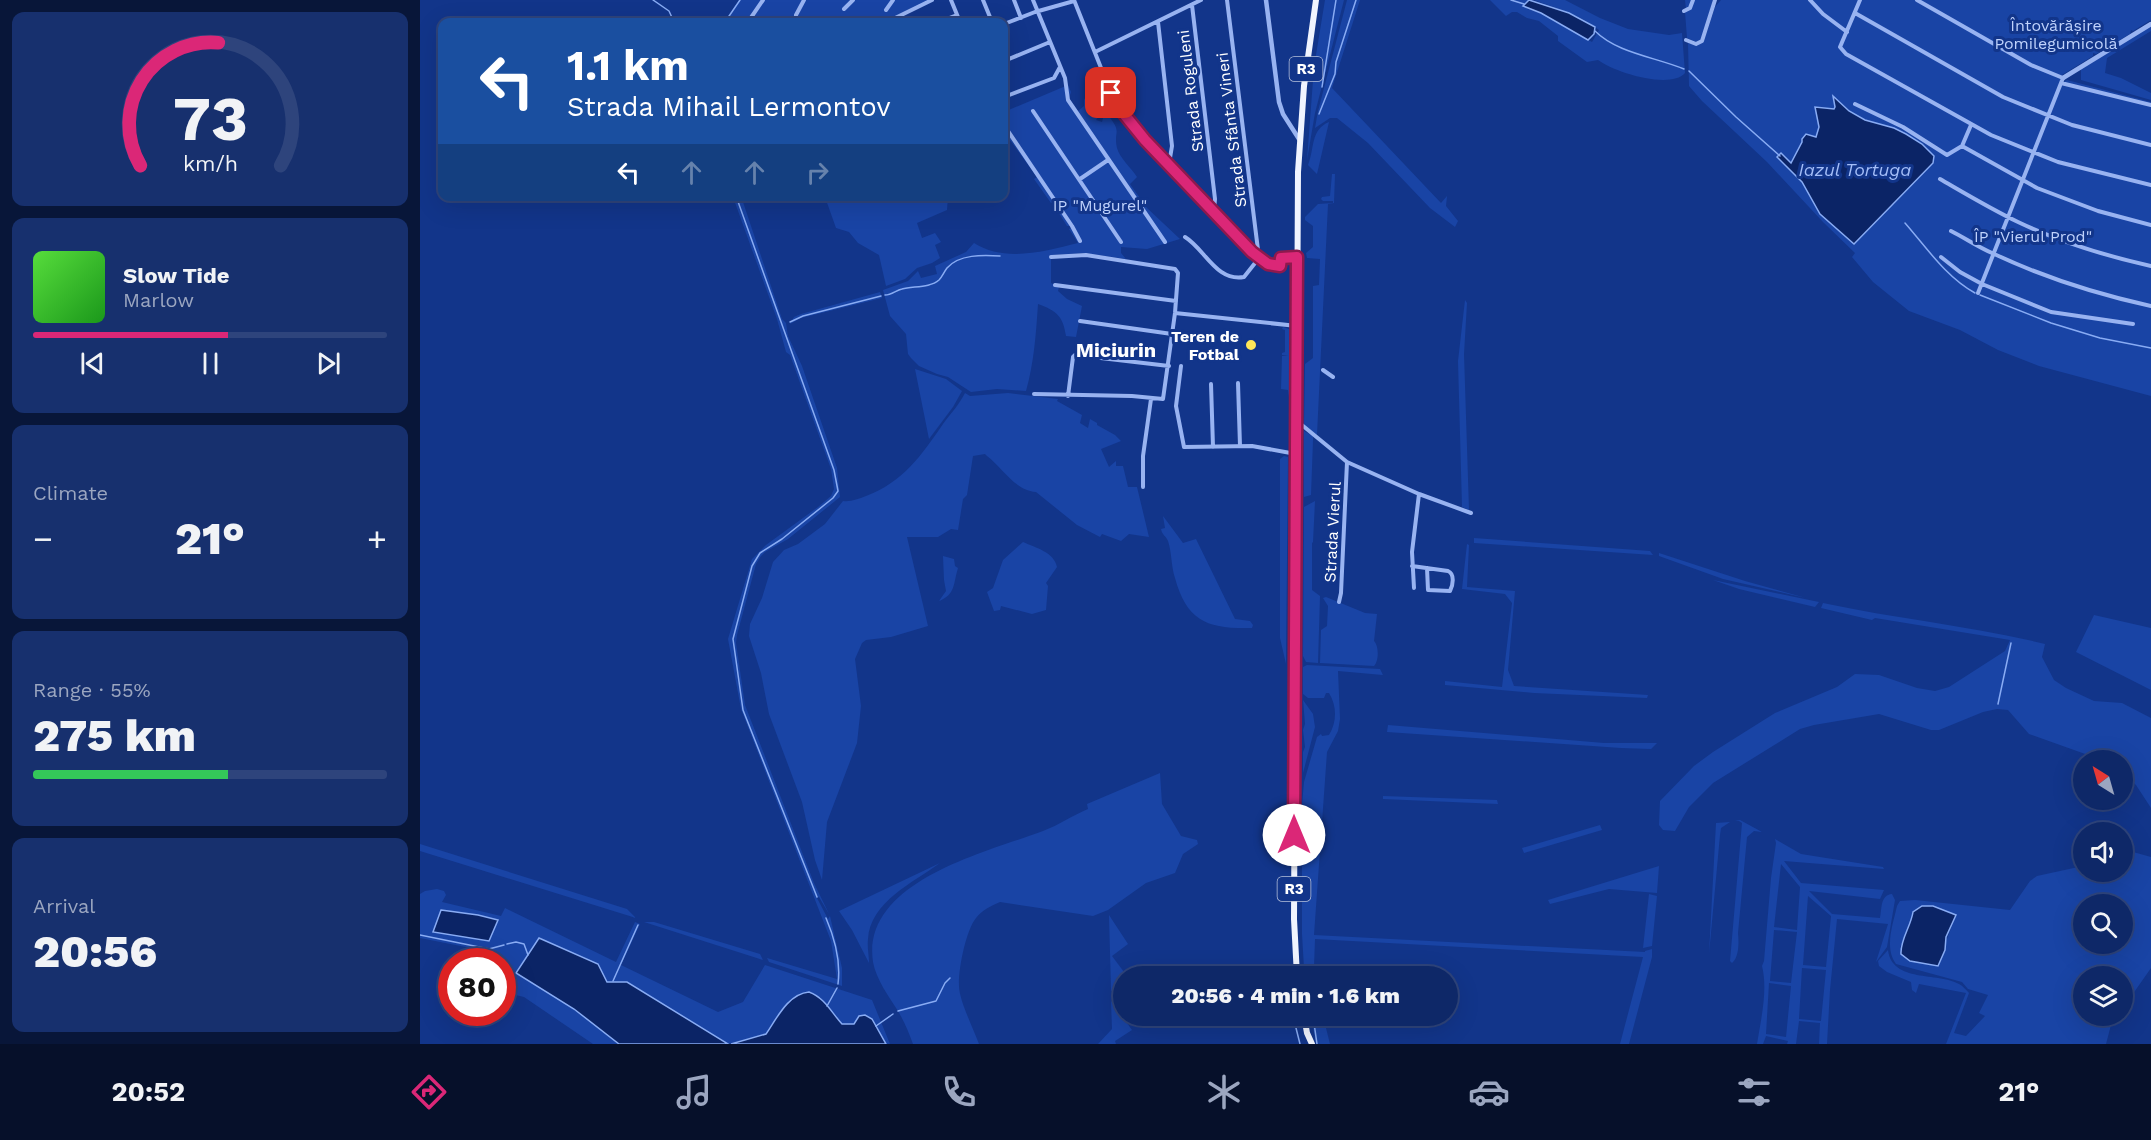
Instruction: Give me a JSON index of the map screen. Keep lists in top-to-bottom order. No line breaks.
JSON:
{"streets":{"highway":["R3"],"street":["Strada Roguleni","Strada Sfânta Vineri","Strada Vierul"]},"crossings":[["R3","Strada Vierul"]],"districts":["Miciurin"],"water":["Iazul Tortuga"],"parks":["Întovărășire Pomilegumicolă","IP \"Mugurel\"","ÎP \"Vierul Prod\""],"places":["Teren de Fotbal"],"north":"top left","page":{"turn":["1.1 km","Strada Mihail Lermontov"],"song":["Slow Tide","Marlow"],"tile":["Climate",["Range · 55%","275 km"],["Arrival","20:56"]],"heat":["−","21°","+"],"limit":"80","trip":"20:56 · 4 min · 1.6 km","tabs":["20:52","21°"],"gauge":["73","km/h"]}}
